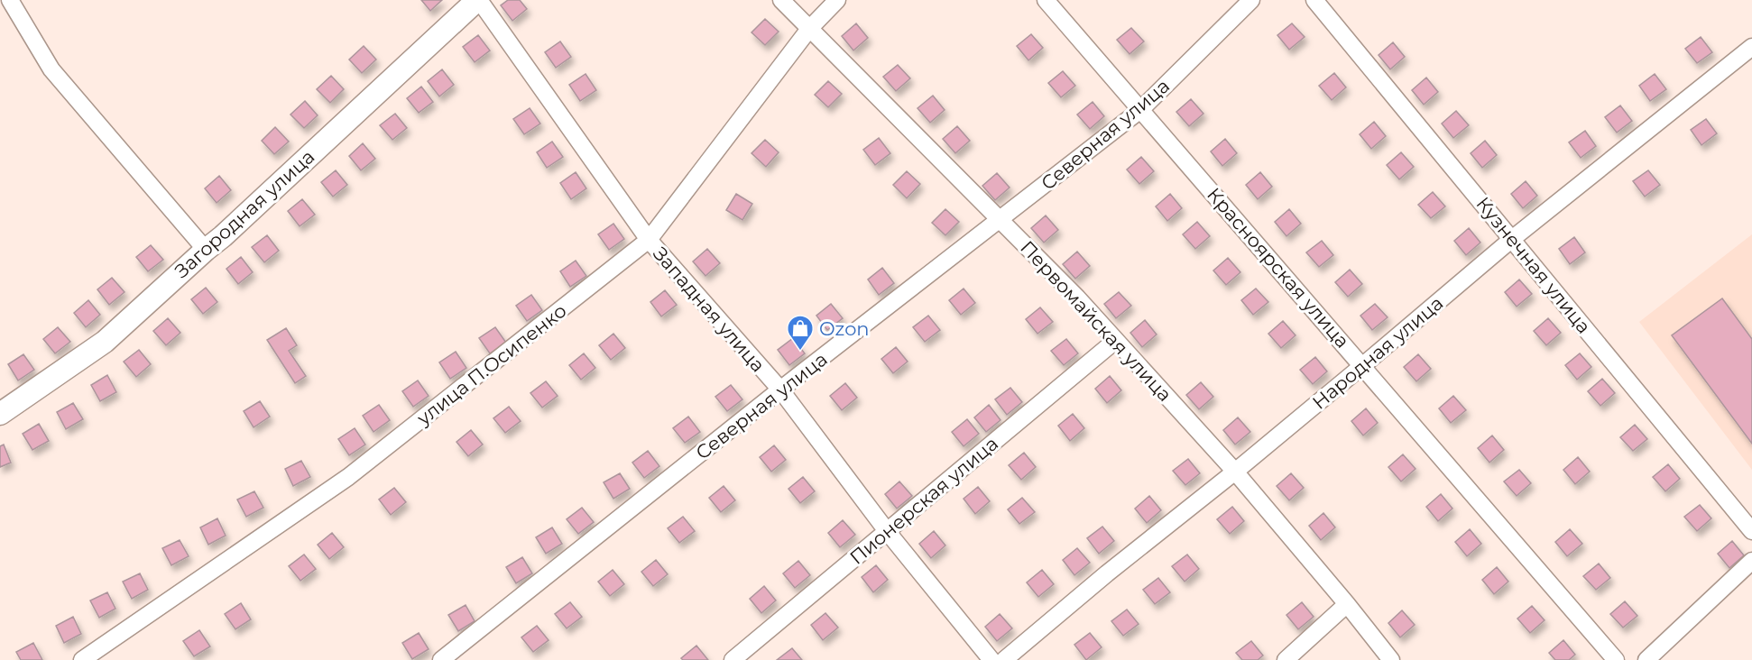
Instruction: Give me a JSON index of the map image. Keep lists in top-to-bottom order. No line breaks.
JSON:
{"streets":{"main road":["Загородная улица"],"street":["Северная улица","Кузнечная улица","Красноярская улица","Западная улица","Первомайская улица","Народная улица","улица П.Осипенко","Пионерская улица"]},"crossings":[["Северная улица","Красноярская улица"],["Северная улица","Западная улица"],["Северная улица","Первомайская улица"],["Загородная улица","Западная улица"],["Кузнечная улица","Народная улица"],["Красноярская улица","Народная улица"],["Западная улица","улица П.Осипенко"],["Западная улица","Пионерская улица"],["Первомайская улица","Народная улица"],["Первомайская улица","улица П.Осипенко"],["Первомайская улица","Пионерская улица"]],"places":{"shop":["Ozon"]}}
